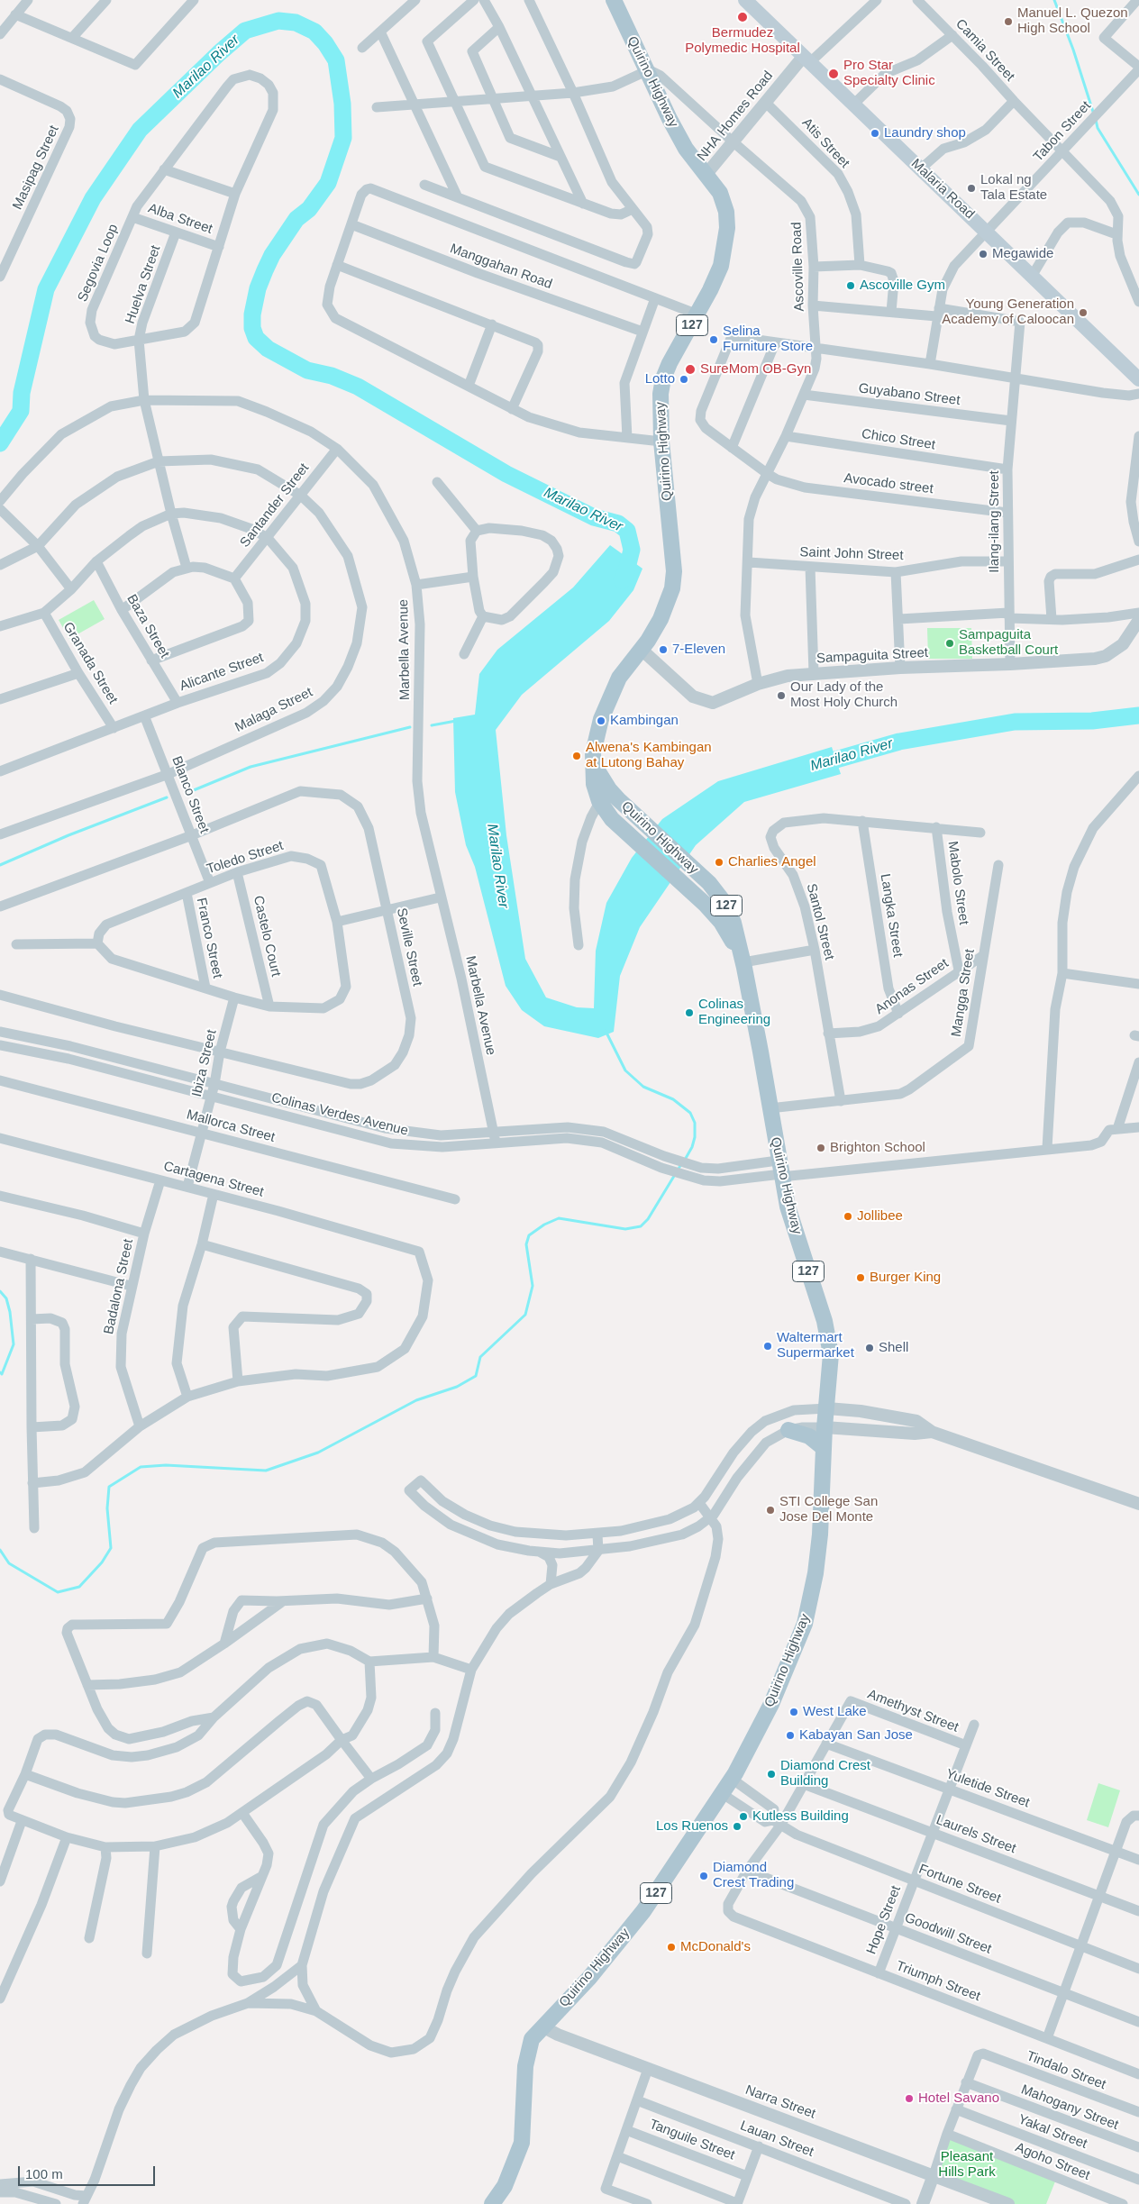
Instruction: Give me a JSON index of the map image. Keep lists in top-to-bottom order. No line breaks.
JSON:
{"streets":{"main road":["Quirino Highway","Malaria Road","127"],"street":["Camia Street","NHA Homes Road","Tabon Street","Atis Street","Masipag Street","Alba Street","Segovia Loop","Manggahan Road","Ascoville Road","Huelva Street","Guyabano Street","Chico Street","Avocado street","Santander Street","Ilang-ilang Street","Saint John Street","Baza Street","Marbella Avenue","Sampaguita Street","Granada Street","Alicante Street","Malaga Street","Blanco Street","Toledo Street","Mabolo Street","Langka Street","Santol Street","Castelo Court","Franco Street","Seville Street","Anonas Street","Mangga Street","Ibiza Street","Colinas Verdes Avenue","Mallorca Street","Cartagena Street","Badalona Street","Amethyst Street","Yuletide Street","Laurels Street","Fortune Street","Hope Street","Goodwill Street","Triumph Street","Tindalo Street","Narra Street","Mahogany Street","Yakal Street","Lauan Street","Tanguile Street","Agoho Street"]},"crossings":[["Camia Street","Tabon Street"],["Camia Street","Malaria Road"],["Quirino Highway","NHA Homes Road"],["Quirino Highway","Ascoville Road"],["Quirino Highway","Sampaguita Street"],["Quirino Highway","Mangga Street"],["Quirino Highway","Colinas Verdes Avenue"],["Quirino Highway","Fortune Street"],["Quirino Highway","Narra Street"],["NHA Homes Road","Atis Street"],["NHA Homes Road","Malaria Road"],["NHA Homes Road","Ascoville Road"],["Tabon Street","Malaria Road"],["Tabon Street","Ilang-ilang Street"],["Alba Street","Segovia Loop"],["Alba Street","Huelva Street"],["Segovia Loop","Huelva Street"],["Ascoville Road","Guyabano Street"],["Ascoville Road","Chico Street"],["Ascoville Road","Avocado street"],["Ascoville Road","Saint John Street"],["Ascoville Road","Sampaguita Street"],["Huelva Street","Marbella Avenue"],["Huelva Street","Alicante Street"],["Huelva Street","Malaga Street"],["Guyabano Street","Ilang-ilang Street"],["Chico Street","Ilang-ilang Street"],["Avocado street","Ilang-ilang Street"],["Santander Street","Marbella Avenue"],["Santander Street","Alicante Street"],["Santander Street","Malaga Street"],["Ilang-ilang Street","Saint John Street"],["Ilang-ilang Street","Sampaguita Street"],["Baza Street","Alicante Street"],["Marbella Avenue","Colinas Verdes Avenue"],["Granada Street","Alicante Street"],["Alicante Street","Blanco Street"],["Malaga Street","Blanco Street"],["Blanco Street","Toledo Street"],["Blanco Street","Seville Street"],["Toledo Street","Castelo Court"],["Toledo Street","Franco Street"],["Toledo Street","Ibiza Street"],["Mabolo Street","Santol Street"],["Mabolo Street","Anonas Street"],["Langka Street","Santol Street"],["Langka Street","Anonas Street"],["Santol Street","Anonas Street"],["Santol Street","Mangga Street"],["Seville Street","Ibiza Street"],["Anonas Street","Mangga Street"],["Ibiza Street","Colinas Verdes Avenue"],["Ibiza Street","Mallorca Street"],["Ibiza Street","Cartagena Street"],["Cartagena Street","Badalona Street"],["Amethyst Street","Yuletide Street"],["Amethyst Street","Hope Street"],["Yuletide Street","Hope Street"],["Laurels Street","Hope Street"],["Fortune Street","Hope Street"],["Hope Street","Goodwill Street"],["Hope Street","Triumph Street"],["Goodwill Street","Triumph Street"],["Tindalo Street","Mahogany Street"]],"water":["Marilao River"],"parks":["Pleasant Hills Park"],"places":["Bermudez Polymedic Hospital","Manuel L. Quezon High School","Pro Star Specialty Clinic","Laundry shop","Lokal ng Tala Estate","Megawide","Ascoville Gym","Young Generation Academy of Caloocan","Selina Furniture Store","SureMom OB-Gyn","Lotto","Sampaguita Basketball Court","7-Eleven","Our Lady of the Most Holy Church","Kambingan","Alwena's Kambingan at Lutong Bahay","Charlies Angel","Colinas Engineering","Brighton School","Jollibee","Burger King","Waltermart Supermarket","Shell","STI College San Jose Del Monte","West Lake","Kabayan San Jose","Diamond Crest Building","Kutless Building","Los Ruenos","Diamond Crest Trading","McDonald's","Hotel Savano"],"scale_bar":"100 m"}
